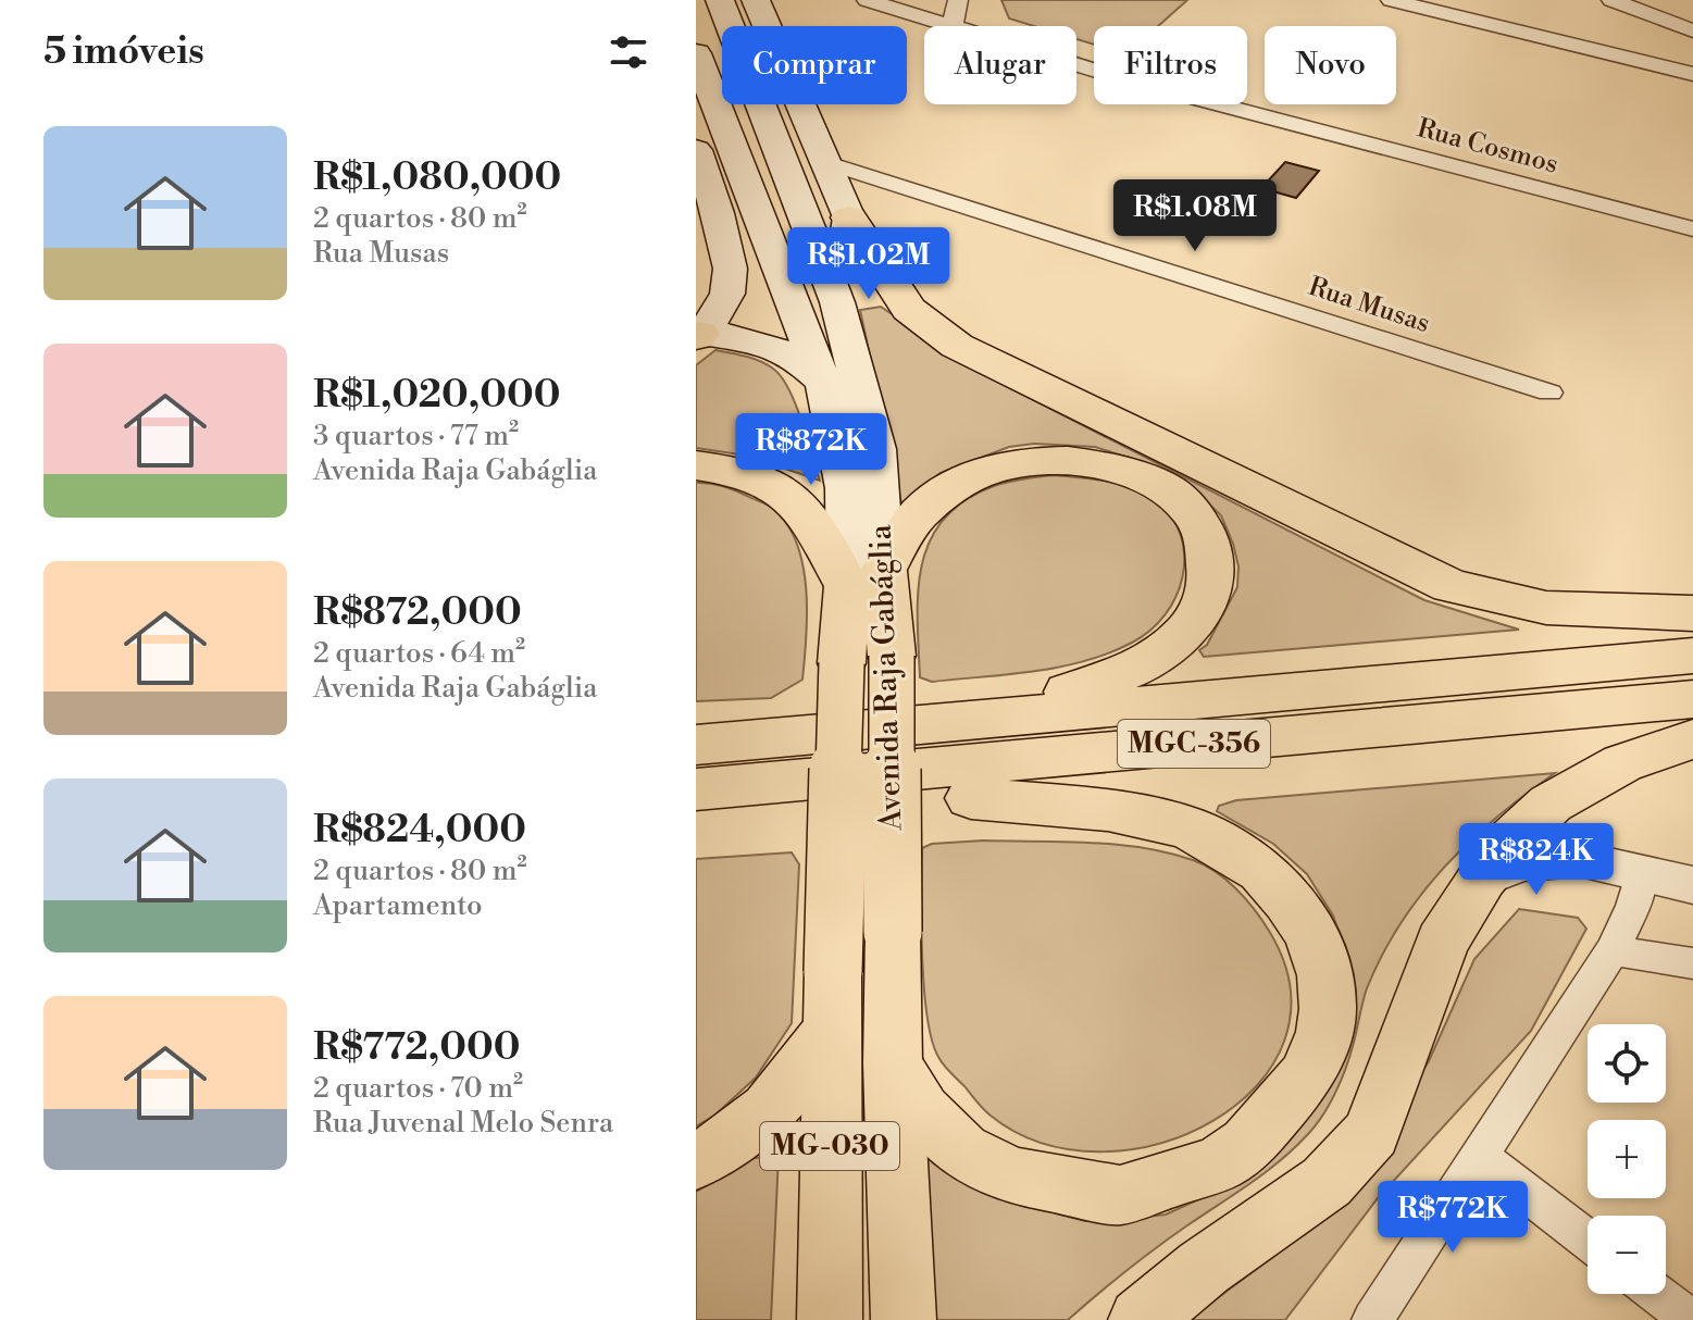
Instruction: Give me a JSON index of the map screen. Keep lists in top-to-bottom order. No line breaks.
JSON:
{"streets":{"highway":["Avenida Raja Gabáglia","MGC-356","MG-030"],"street":["Rua Cosmos","Rua Musas"]},"page":{"heading":"5 imóveis","chip":["Comprar","Alugar","Filtros","Novo"],"list":[{"name":"R$1,080,000","note":"2 quartos · 80 m² · Rua Musas"},{"name":"R$1,020,000","note":"3 quartos · 77 m² · Avenida Raja Gabáglia"},{"name":"R$872,000","note":"2 quartos · 64 m² · Avenida Raja Gabáglia"},{"name":"R$824,000","note":"2 quartos · 80 m² · Apartamento"},{"name":"R$772,000","note":"2 quartos · 70 m² · Rua Juvenal Melo Senra"}],"price":["R$1.08M","R$1.02M","R$872K","R$824K","R$772K"],"map_buttons":["+","−"]}}
